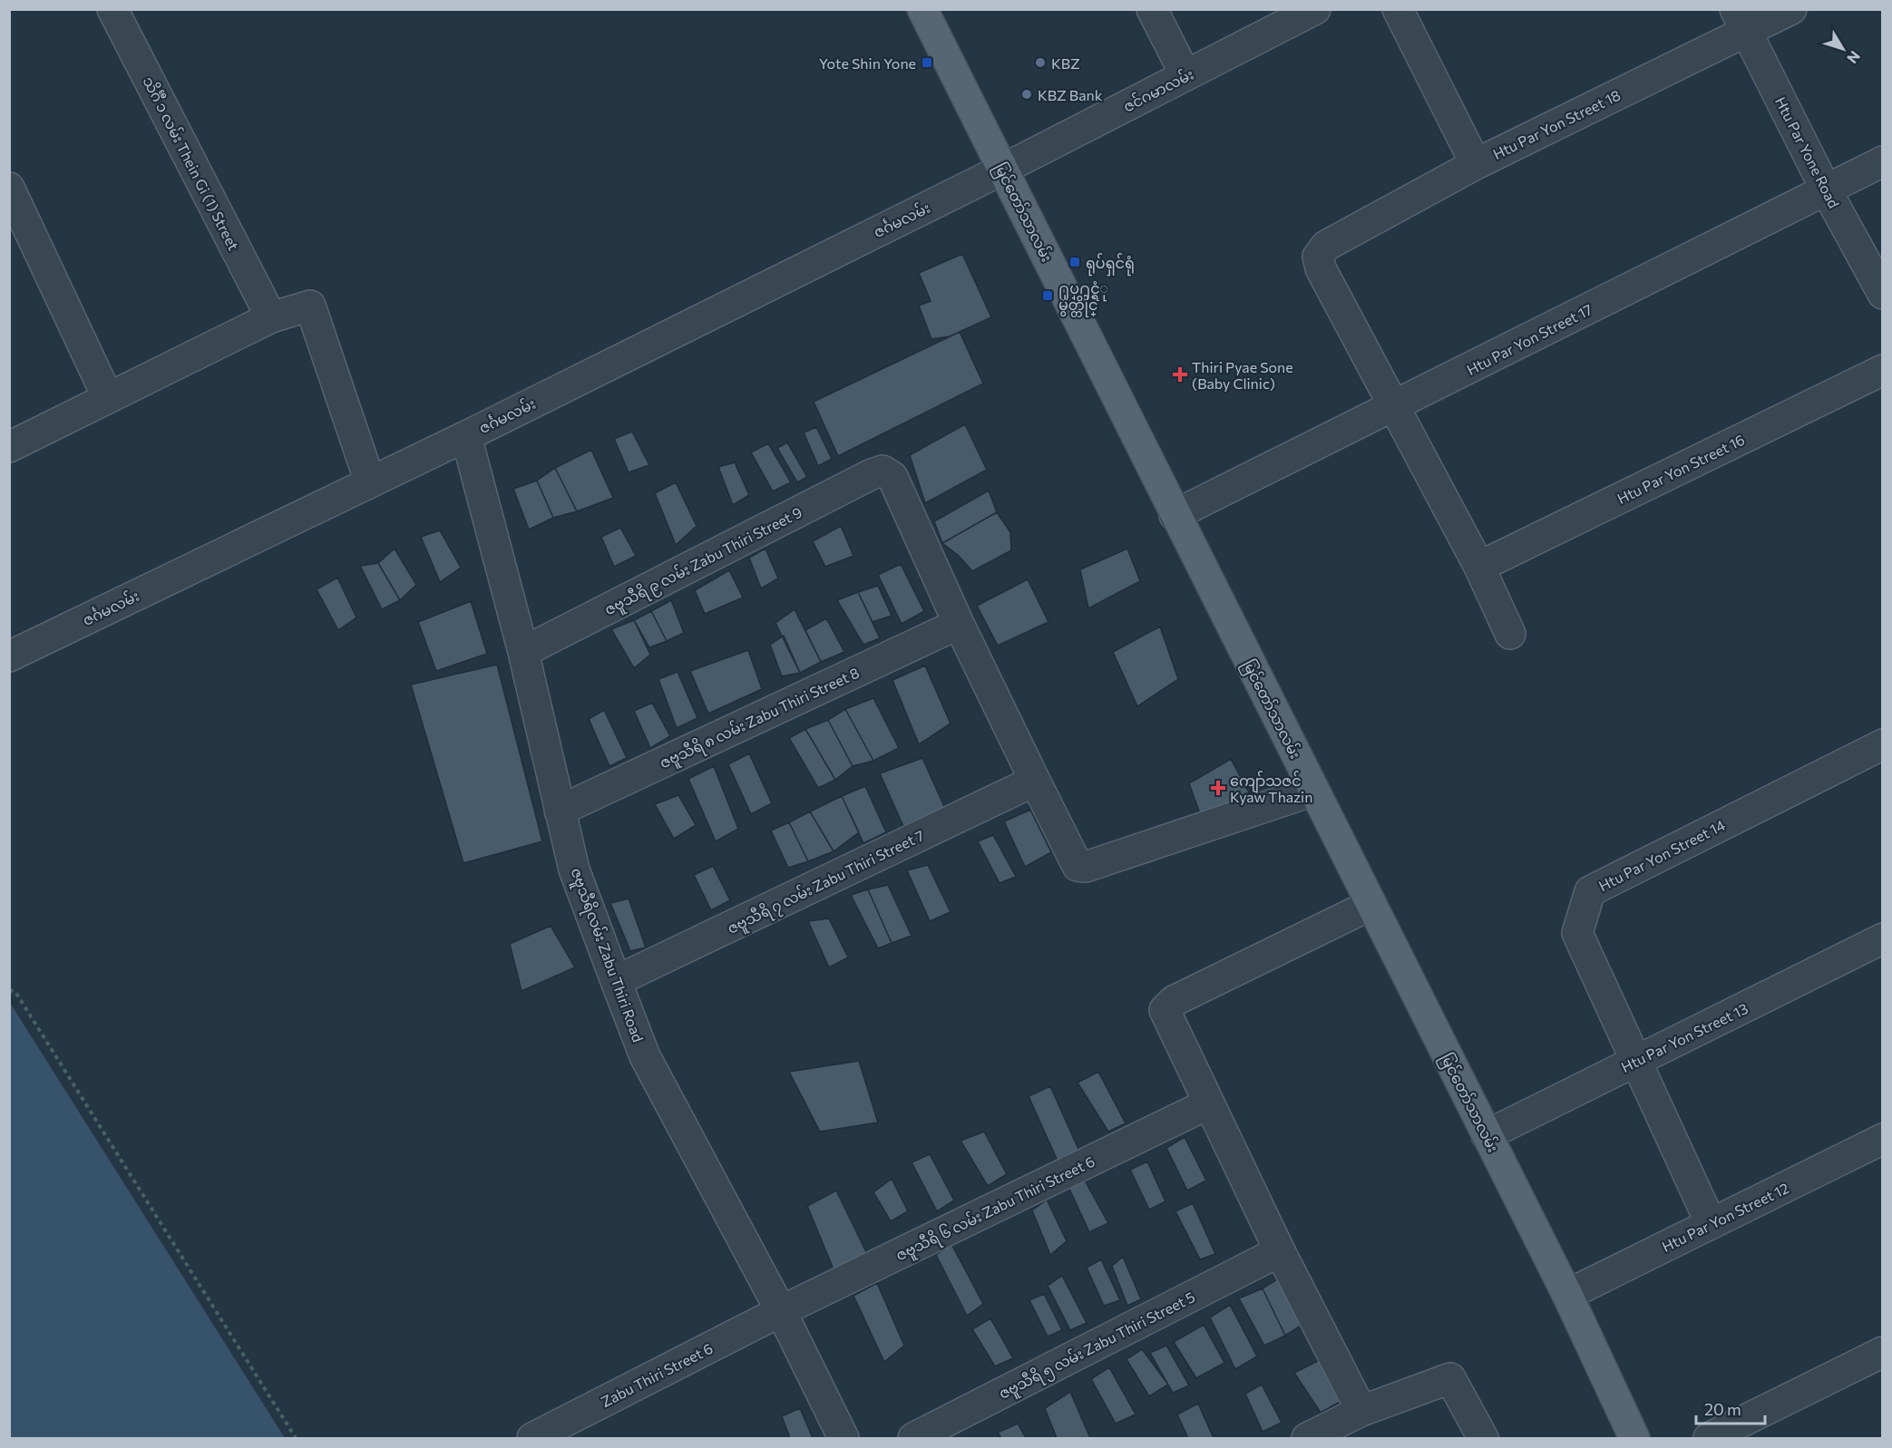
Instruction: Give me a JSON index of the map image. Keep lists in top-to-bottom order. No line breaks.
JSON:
{"streets":{"main road":["မြင်တော်သာလမ်း"],"street":["ဇင်ဂမာလမ်း","Htu Par Yon Street 18","Htu Par Yone Road","သိင်္ဂီ ၁ လမ်း Thein Gi (1) Street","ဇင်္ဂမလမ်း","Htu Par Yon Street 17","Htu Par Yon Street 16","ဇဗူသီရိ ၉ လမ်း Zabu Thiri Street 9","ဇဗူသီရိ ၈ လမ်း Zabu Thiri Street 8","Htu Par Yon Street 14","ဇဗူသီရိ ၇ လမ်း Zabu Thiri Street 7","ဇဗူသီရိလမ်း Zabu Thiri Road","Htu Par Yon Street 13","ဇဗူသီရိ ၆ လမ်း Zabu Thiri Street 6","Htu Par Yon Street 12","ဇဗူသီရိ ၅ လမ်း Zabu Thiri Street 5","Zabu Thiri Street 6"]},"crossings":[["ဇင်ဂမာလမ်း","မြင်တော်သာလမ်း"],["ဇင်ဂမာလမ်း","ဇင်္ဂမလမ်း"],["Htu Par Yon Street 18","Htu Par Yone Road"],["Htu Par Yon Street 18","Htu Par Yon Street 17"],["Htu Par Yone Road","Htu Par Yon Street 17"],["မြင်တော်သာလမ်း","ဇင်္ဂမလမ်း"],["မြင်တော်သာလမ်း","Htu Par Yon Street 17"],["မြင်တော်သာလမ်း","Htu Par Yon Street 13"],["မြင်တော်သာလမ်း","Htu Par Yon Street 12"],["ဇင်္ဂမလမ်း","ဇဗူသီရိလမ်း Zabu Thiri Road"],["ဇဗူသီရိ ၉ လမ်း Zabu Thiri Street 9","ဇဗူသီရိ ၈ လမ်း Zabu Thiri Street 8"],["ဇဗူသီရိ ၉ လမ်း Zabu Thiri Street 9","ဇဗူသီရိလမ်း Zabu Thiri Road"],["ဇဗူသီရိ ၈ လမ်း Zabu Thiri Street 8","ဇဗူသီရိလမ်း Zabu Thiri Road"],["Htu Par Yon Street 14","Htu Par Yon Street 13"],["Htu Par Yon Street 14","Htu Par Yon Street 12"],["ဇဗူသီရိ ၇ လမ်း Zabu Thiri Street 7","ဇဗူသီရိလမ်း Zabu Thiri Road"],["ဇဗူသီရိလမ်း Zabu Thiri Road","ဇဗူသီရိ ၆ လမ်း Zabu Thiri Street 6"],["ဇဗူသီရိလမ်း Zabu Thiri Road","Zabu Thiri Street 6"],["ဇဗူသီရိ ၆ လမ်း Zabu Thiri Street 6","Zabu Thiri Street 6"]],"places":{"transit":["Yote Shin Yone","ရုပ်ရှင်ရုံ","႐ုပ္႐ွင္ရံု မွတ္တိုင္"],"other":["KBZ","KBZ Bank"],"health":["Thiri Pyae Sone (Baby Clinic)","ကျော်သဇင် Kyaw Thazin"]},"scale_bar":"20 m","north":"bottom right"}
